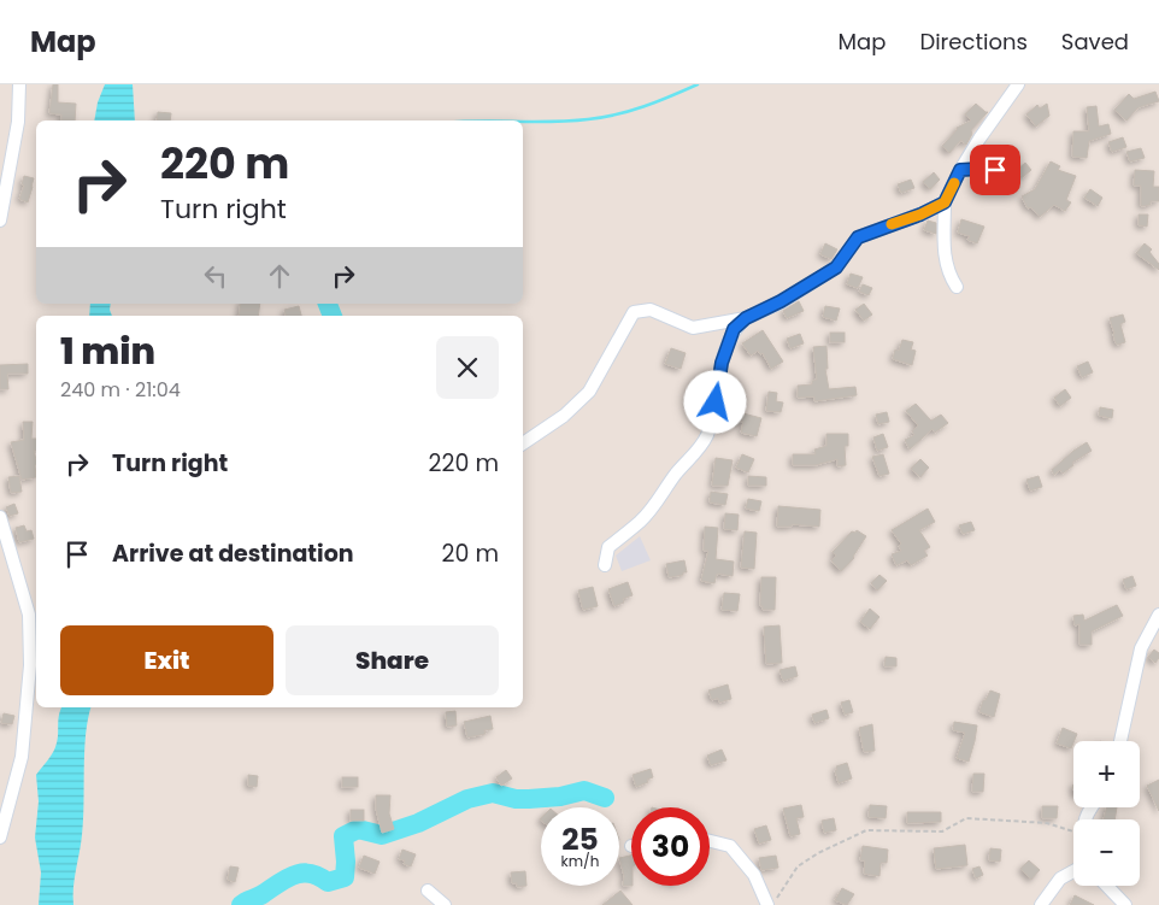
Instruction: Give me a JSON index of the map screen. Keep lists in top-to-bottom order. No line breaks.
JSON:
{"page":{"header":"Map","nav":["Map","Directions","Saved"],"turn":["220 m","Turn right"],"heading":["1 min","240 m · 21:04"],"list":[{"name":"Turn right","value":"220 m"},{"name":"Arrive at destination","value":"20 m"}],"buttons":["Exit","Share"],"map_buttons":["+","−"],"speed":"25 km/h","limit":"30"}}
